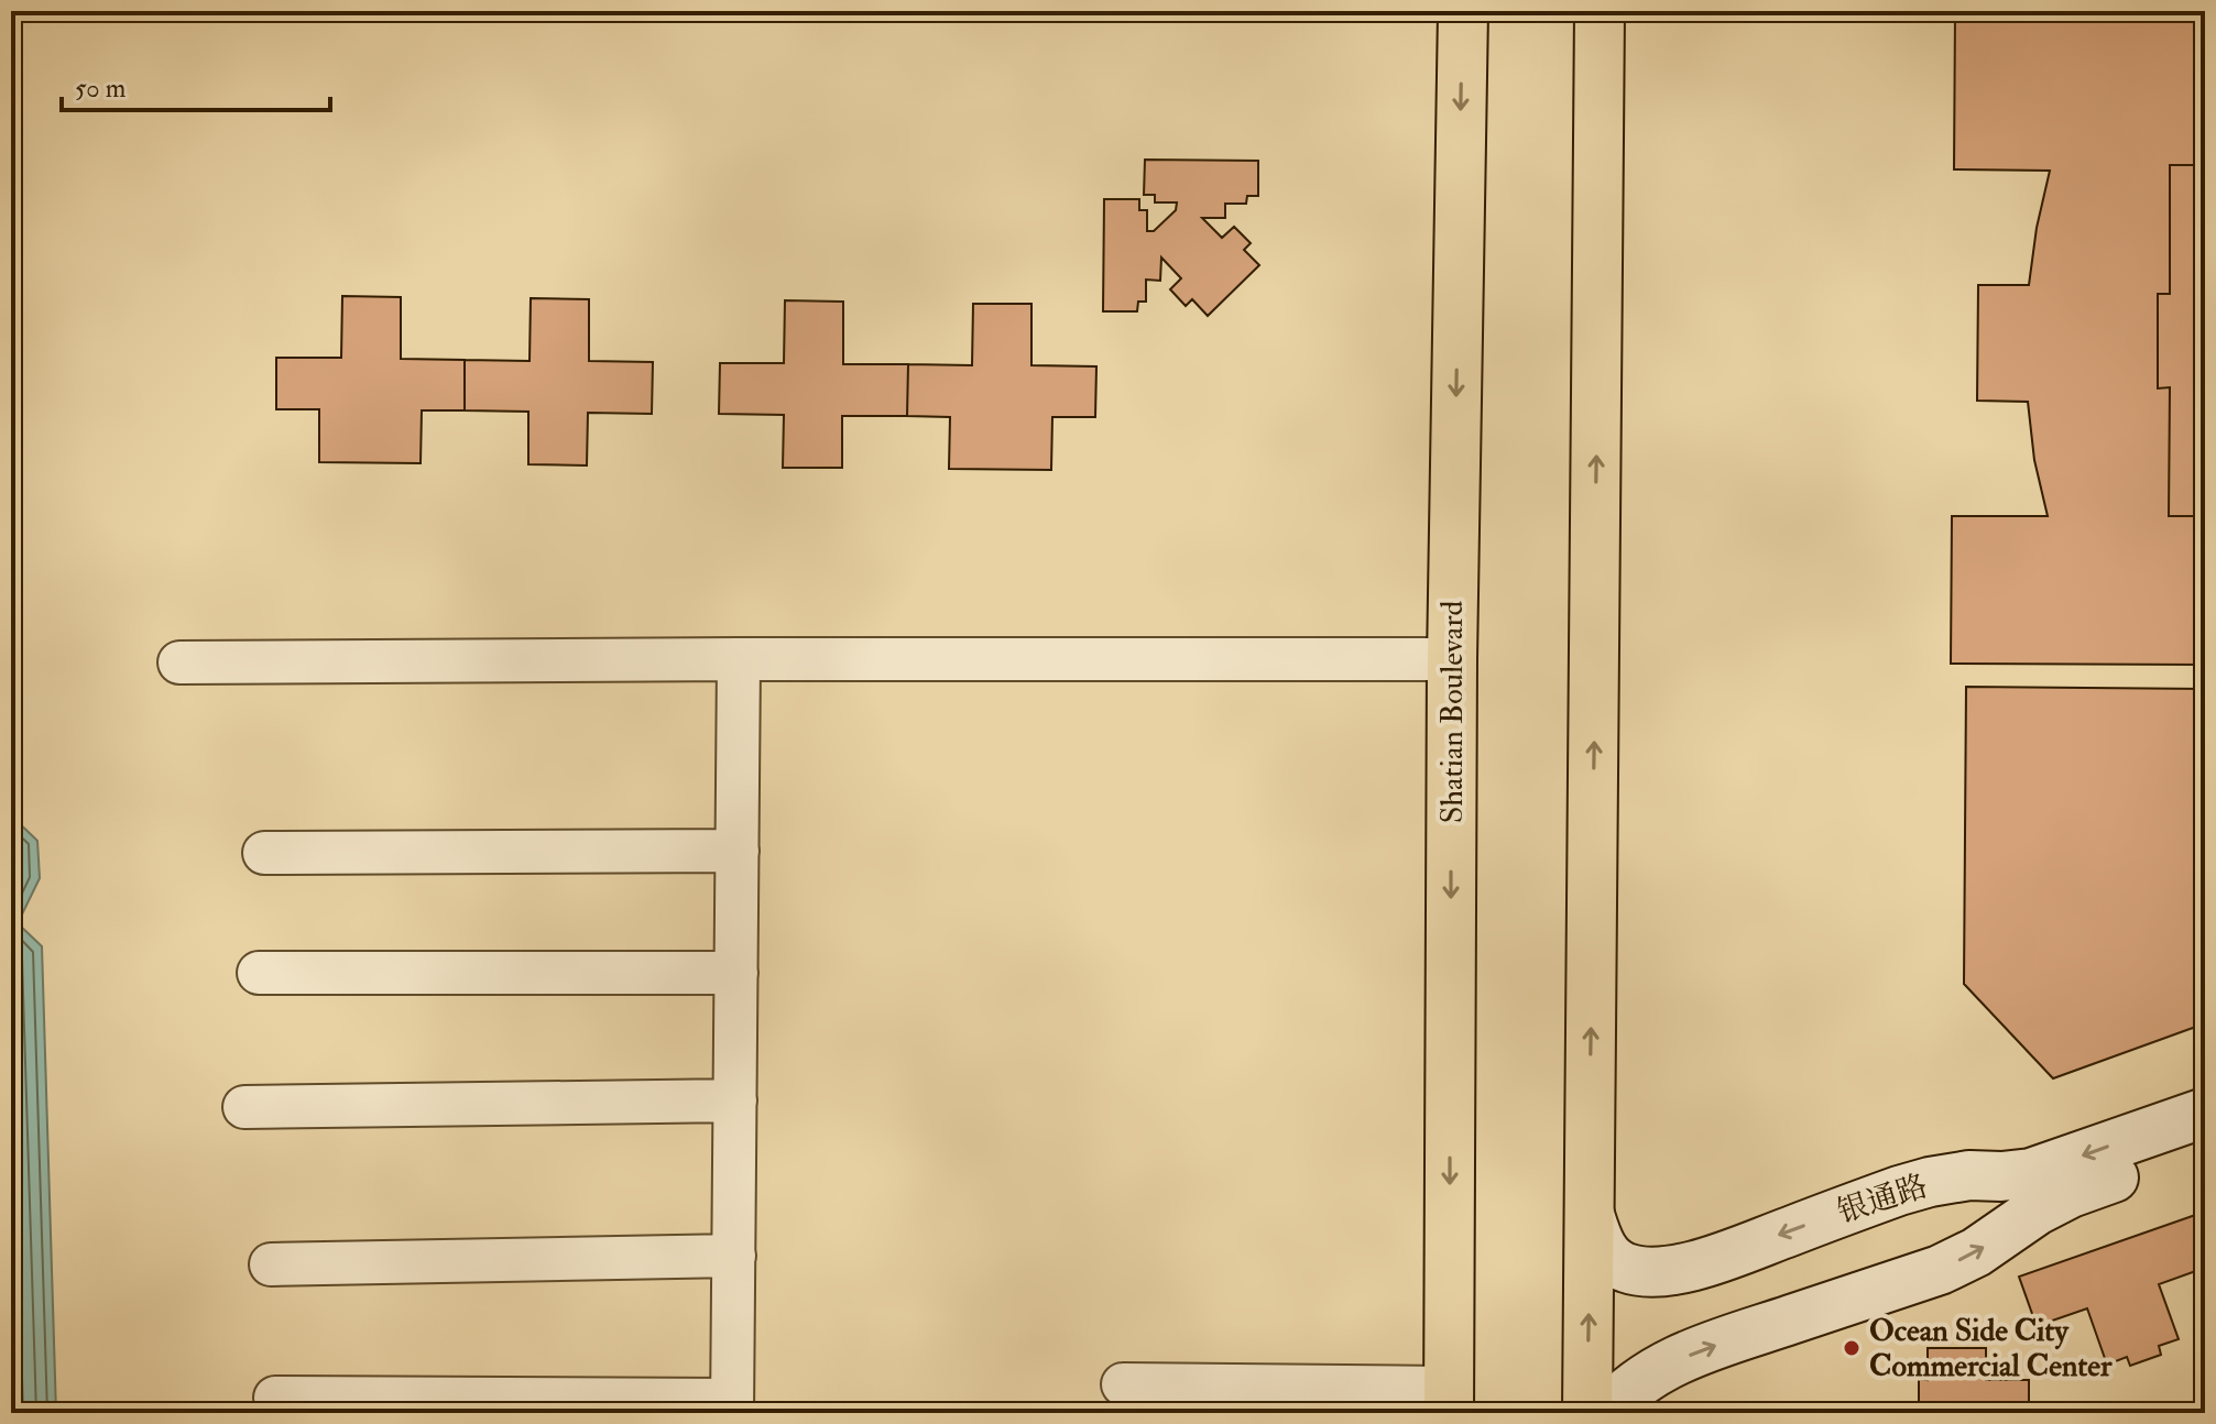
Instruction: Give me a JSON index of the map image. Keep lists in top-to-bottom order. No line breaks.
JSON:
{"streets":{"main road":["Shatian Boulevard"],"street":["银通路"]},"places":["Ocean Side City Commercial Center"],"scale_bar":"50 m"}
